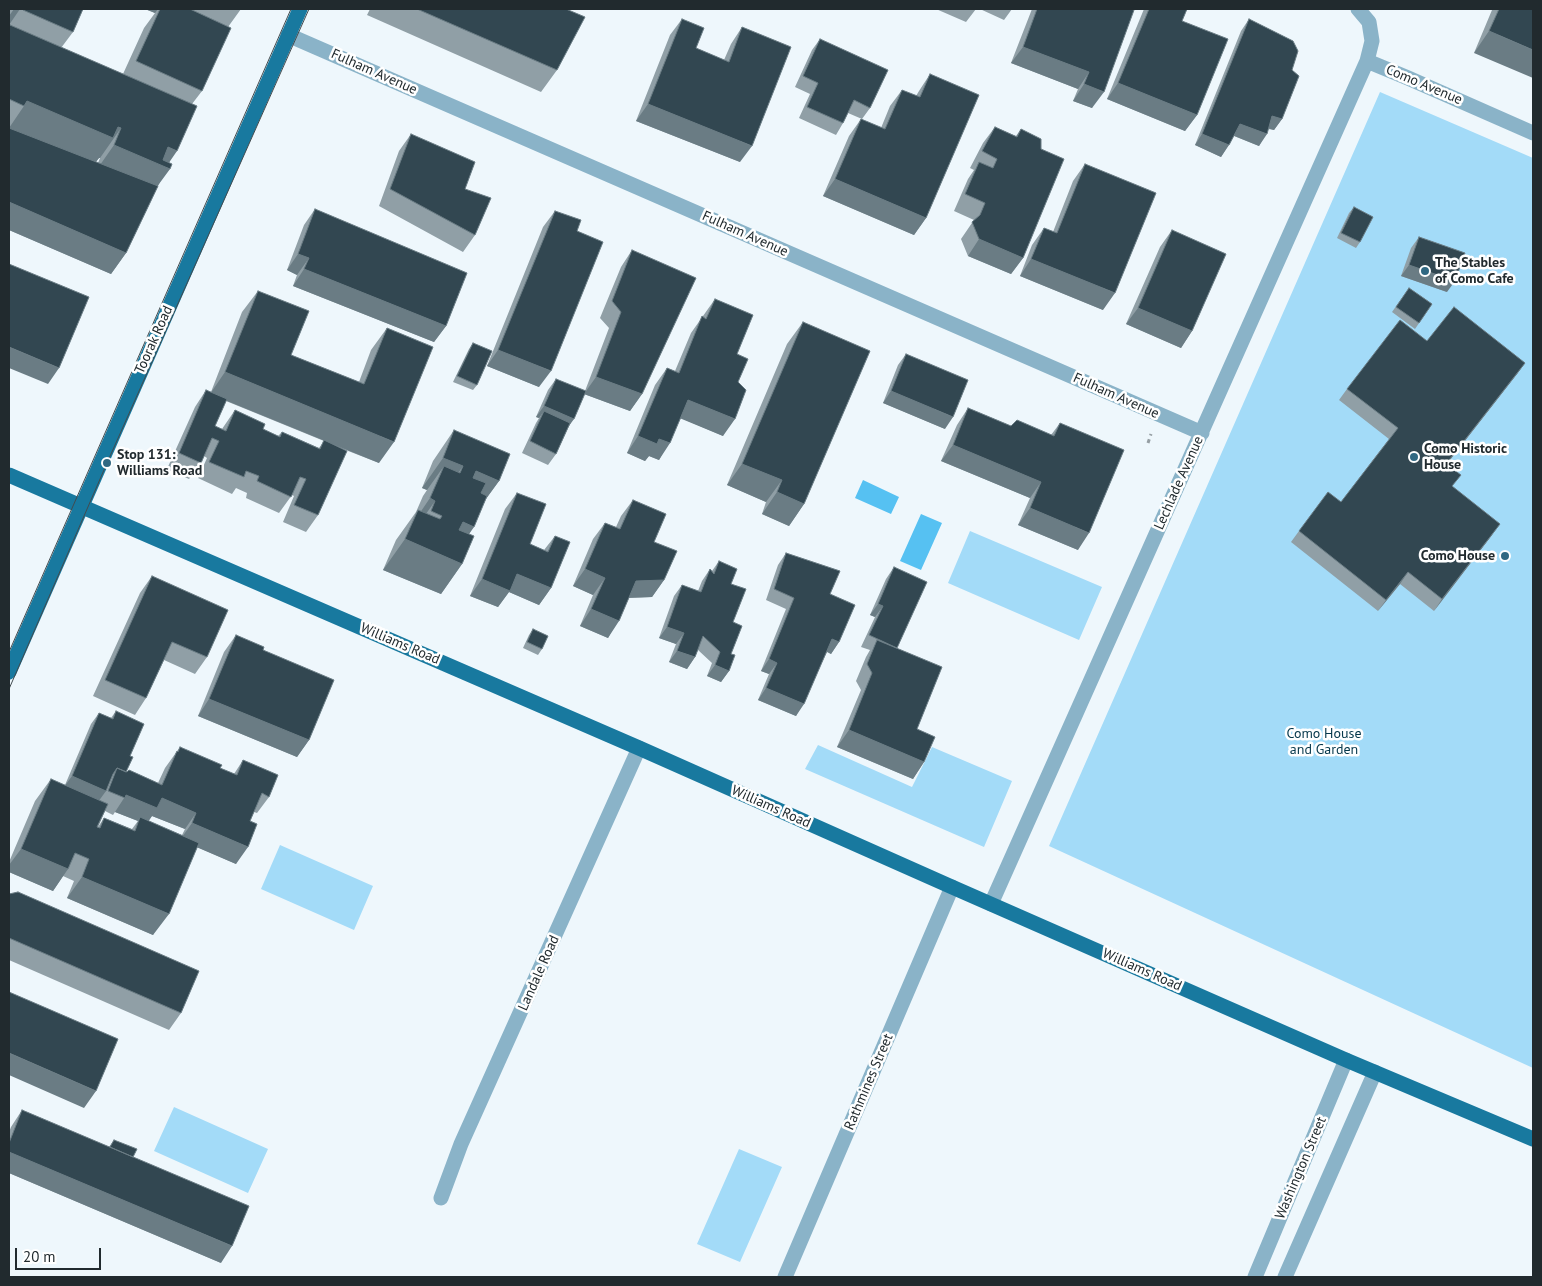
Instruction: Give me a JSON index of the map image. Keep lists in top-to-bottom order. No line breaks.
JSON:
{"streets":{"main road":["Toorak Road","Williams Road"],"street":["Fulham Avenue","Como Avenue","Lechlade Avenue","Landale Road","Rathmines Street","Washington Street"]},"crossings":[["Fulham Avenue","Toorak Road"],["Fulham Avenue","Lechlade Avenue"],["Como Avenue","Lechlade Avenue"],["Toorak Road","Williams Road"],["Lechlade Avenue","Williams Road"],["Williams Road","Landale Road"],["Williams Road","Rathmines Street"],["Williams Road","Washington Street"]],"parks":["Como House and Garden"],"places":["The Stables of Como Cafe","Como Historic House","Stop 131: Williams Road","Como House"],"scale_bar":"20 m"}
